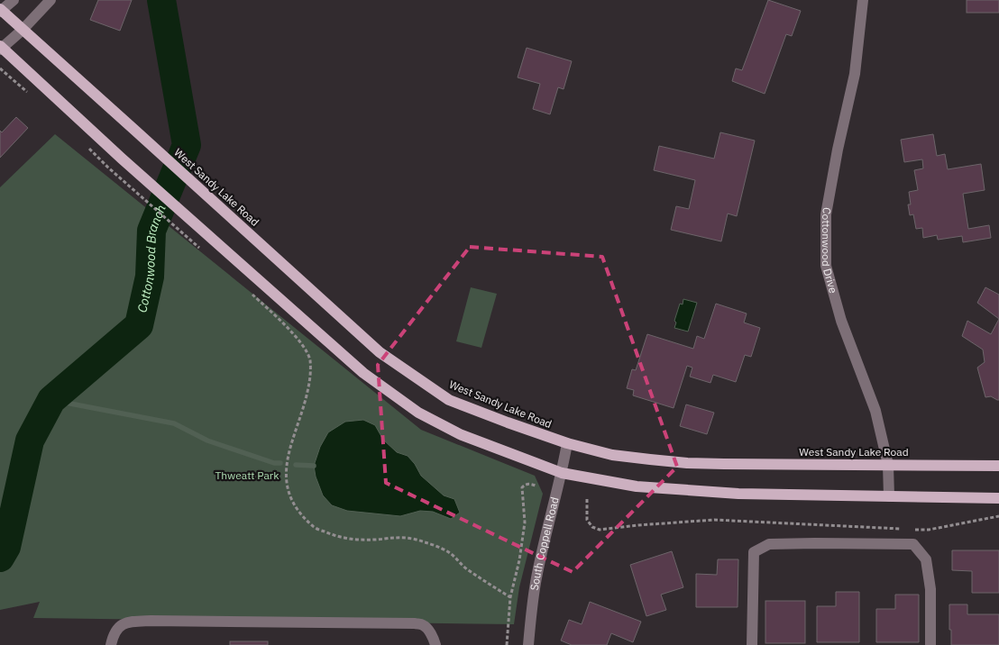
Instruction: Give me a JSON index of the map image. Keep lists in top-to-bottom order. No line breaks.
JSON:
{"streets":{"main road":["West Sandy Lake Road"],"street":["Cottonwood Drive","South Coppell Road"]},"crossings":[["West Sandy Lake Road","Cottonwood Drive"],["West Sandy Lake Road","South Coppell Road"]],"water":["Cottonwood Branch"],"parks":["Thweatt Park"]}
